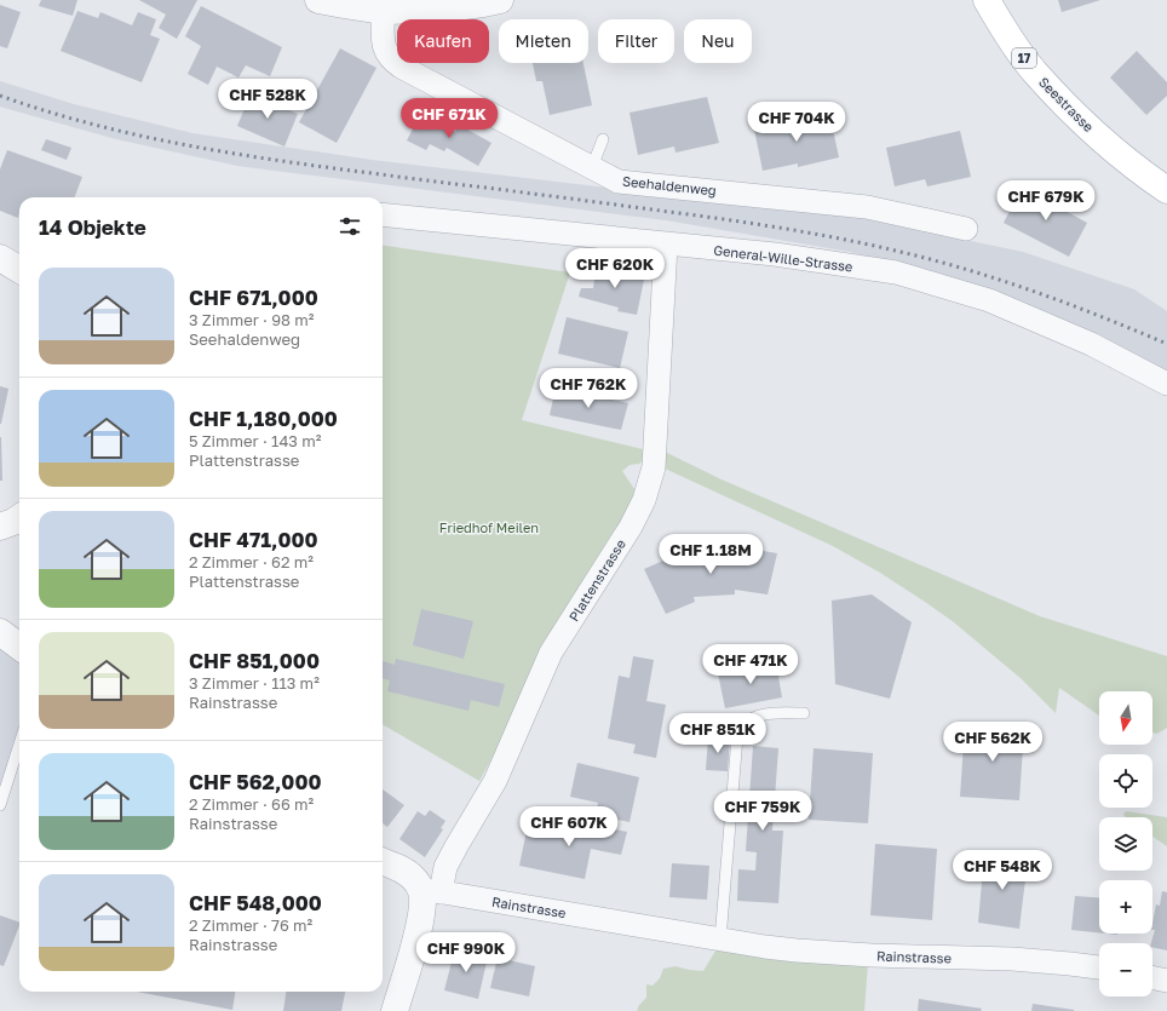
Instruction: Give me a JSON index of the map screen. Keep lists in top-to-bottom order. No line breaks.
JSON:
{"streets":{"main road":["17","Seestrasse"],"street":["Seehaldenweg","General-Wille-Strasse","Plattenstrasse","Rainstrasse"]},"crossings":[["General-Wille-Strasse","Plattenstrasse"],["Plattenstrasse","Rainstrasse"]],"parks":["Friedhof Meilen"],"north":"bottom","page":{"chip":["Kaufen","Mieten","Filter","Neu"],"price":["CHF 528K","CHF 671K","CHF 704K","CHF 679K","CHF 620K","CHF 762K","CHF 1.18M","CHF 471K","CHF 851K","CHF 562K","CHF 759K","CHF 607K","CHF 548K","CHF 990K"],"heading":"14 Objekte","list":[{"name":"CHF 671,000","note":"3 Zimmer · 98 m² · Seehaldenweg"},{"name":"CHF 1,180,000","note":"5 Zimmer · 143 m² · Plattenstrasse"},{"name":"CHF 471,000","note":"2 Zimmer · 62 m² · Plattenstrasse"},{"name":"CHF 851,000","note":"3 Zimmer · 113 m² · Rainstrasse"},{"name":"CHF 562,000","note":"2 Zimmer · 66 m² · Rainstrasse"},{"name":"CHF 548,000","note":"2 Zimmer · 76 m² · Rainstrasse"}],"map_buttons":["+","−"]}}
